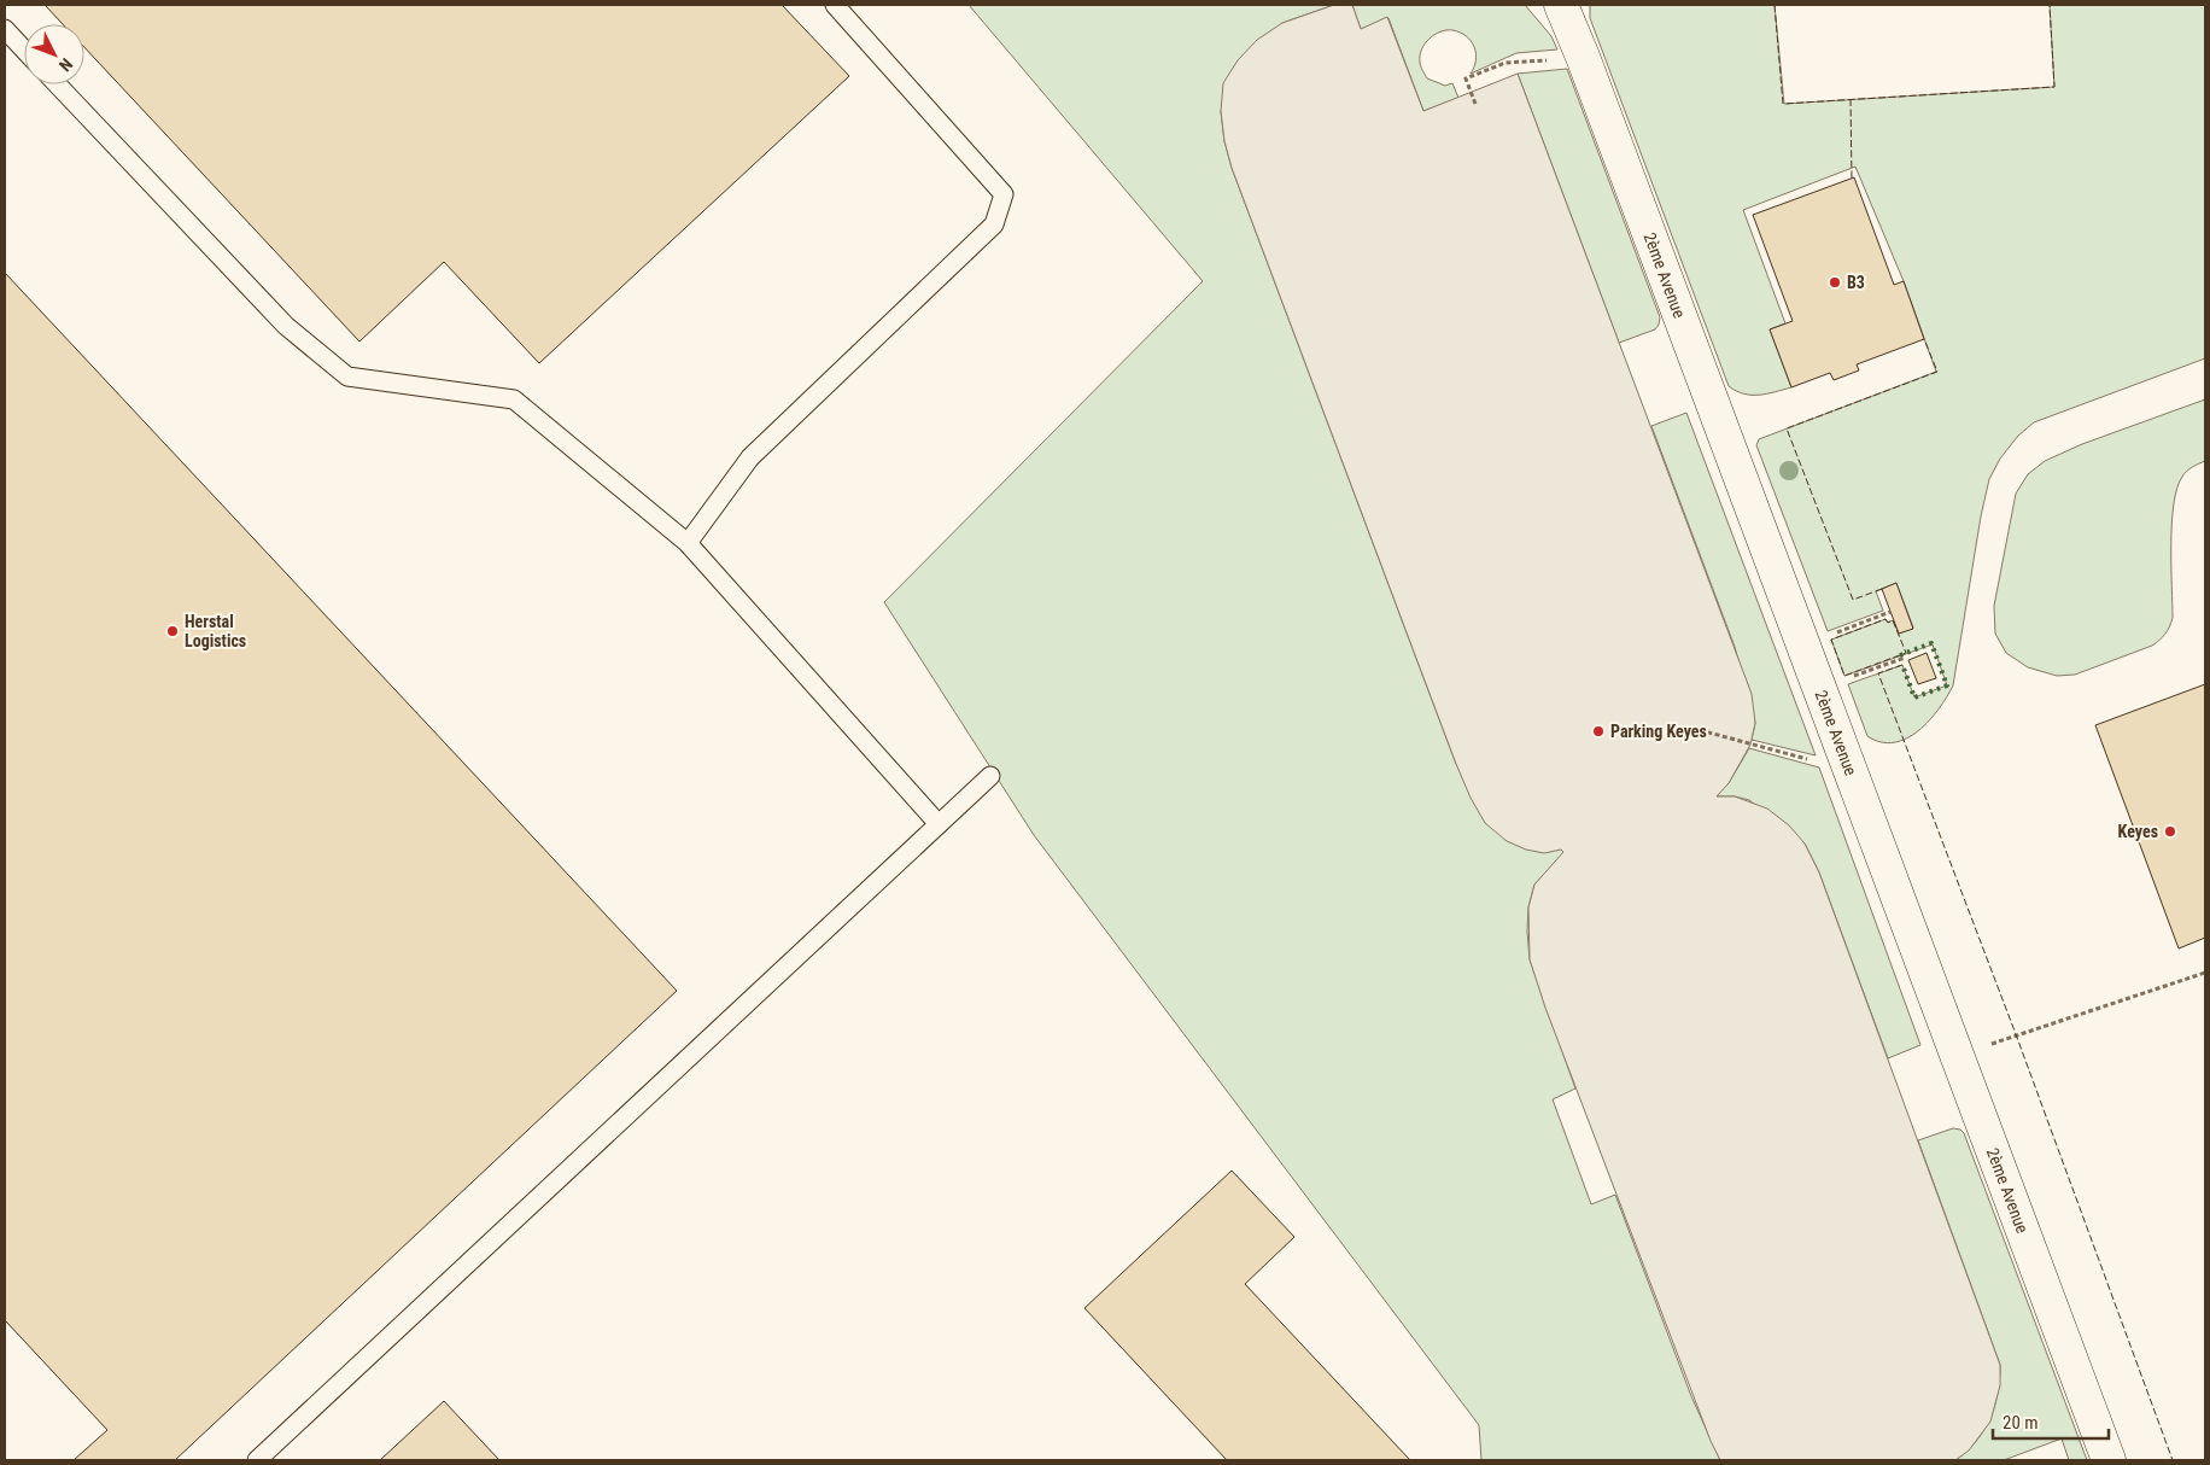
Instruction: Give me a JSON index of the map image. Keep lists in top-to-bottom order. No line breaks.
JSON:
{"streets":{"street":["2ème Avenue"]},"places":["B3","Herstal Logistics","Parking Keyes","Keyes"],"scale_bar":"20 m","north":"bottom right"}
